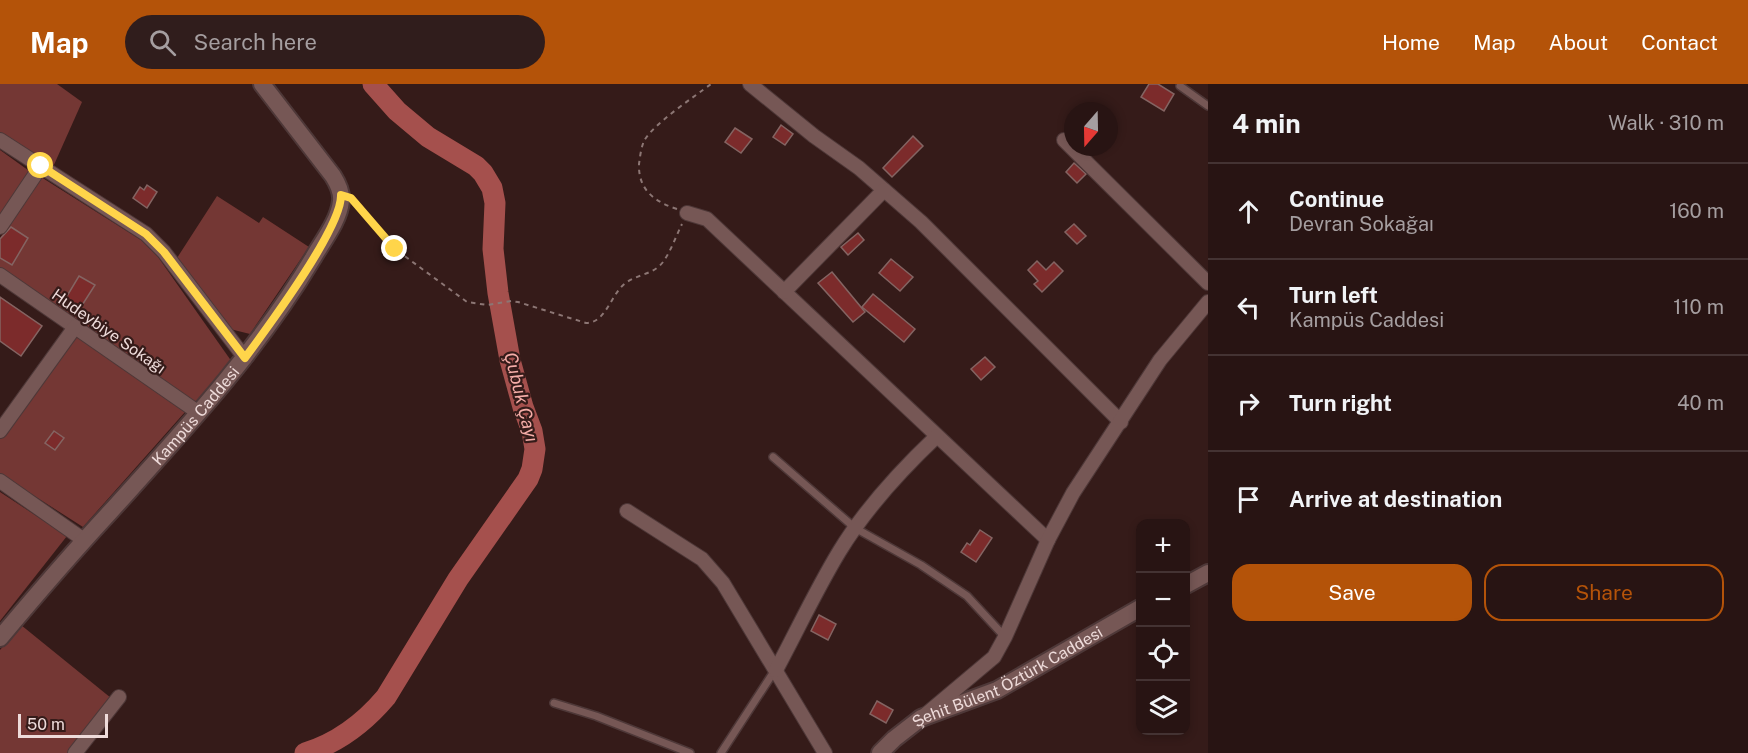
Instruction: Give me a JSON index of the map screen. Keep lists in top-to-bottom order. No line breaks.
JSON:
{"streets":{"street":["Hudeybiye Sokağı","Kampüs Caddesi","Şehit Bülent Öztürk Caddesi"]},"crossings":[["Hudeybiye Sokağı","Kampüs Caddesi"]],"water":["Çubuk Çayı"],"scale_bar":"50 m","north":"bottom","page":{"header":"Map","search":"Search here","nav":["Home","Map","About","Contact"],"heading":["4 min","Walk · 310 m"],"list":[["Continue","Devran Sokağaı","160 m"],["Turn left","Kampüs Caddesi","110 m"],["Turn right","40 m"],"Arrive at destination"],"map_buttons":["+","−"],"buttons":["Save","Share"],"scale":"50 m"}}
